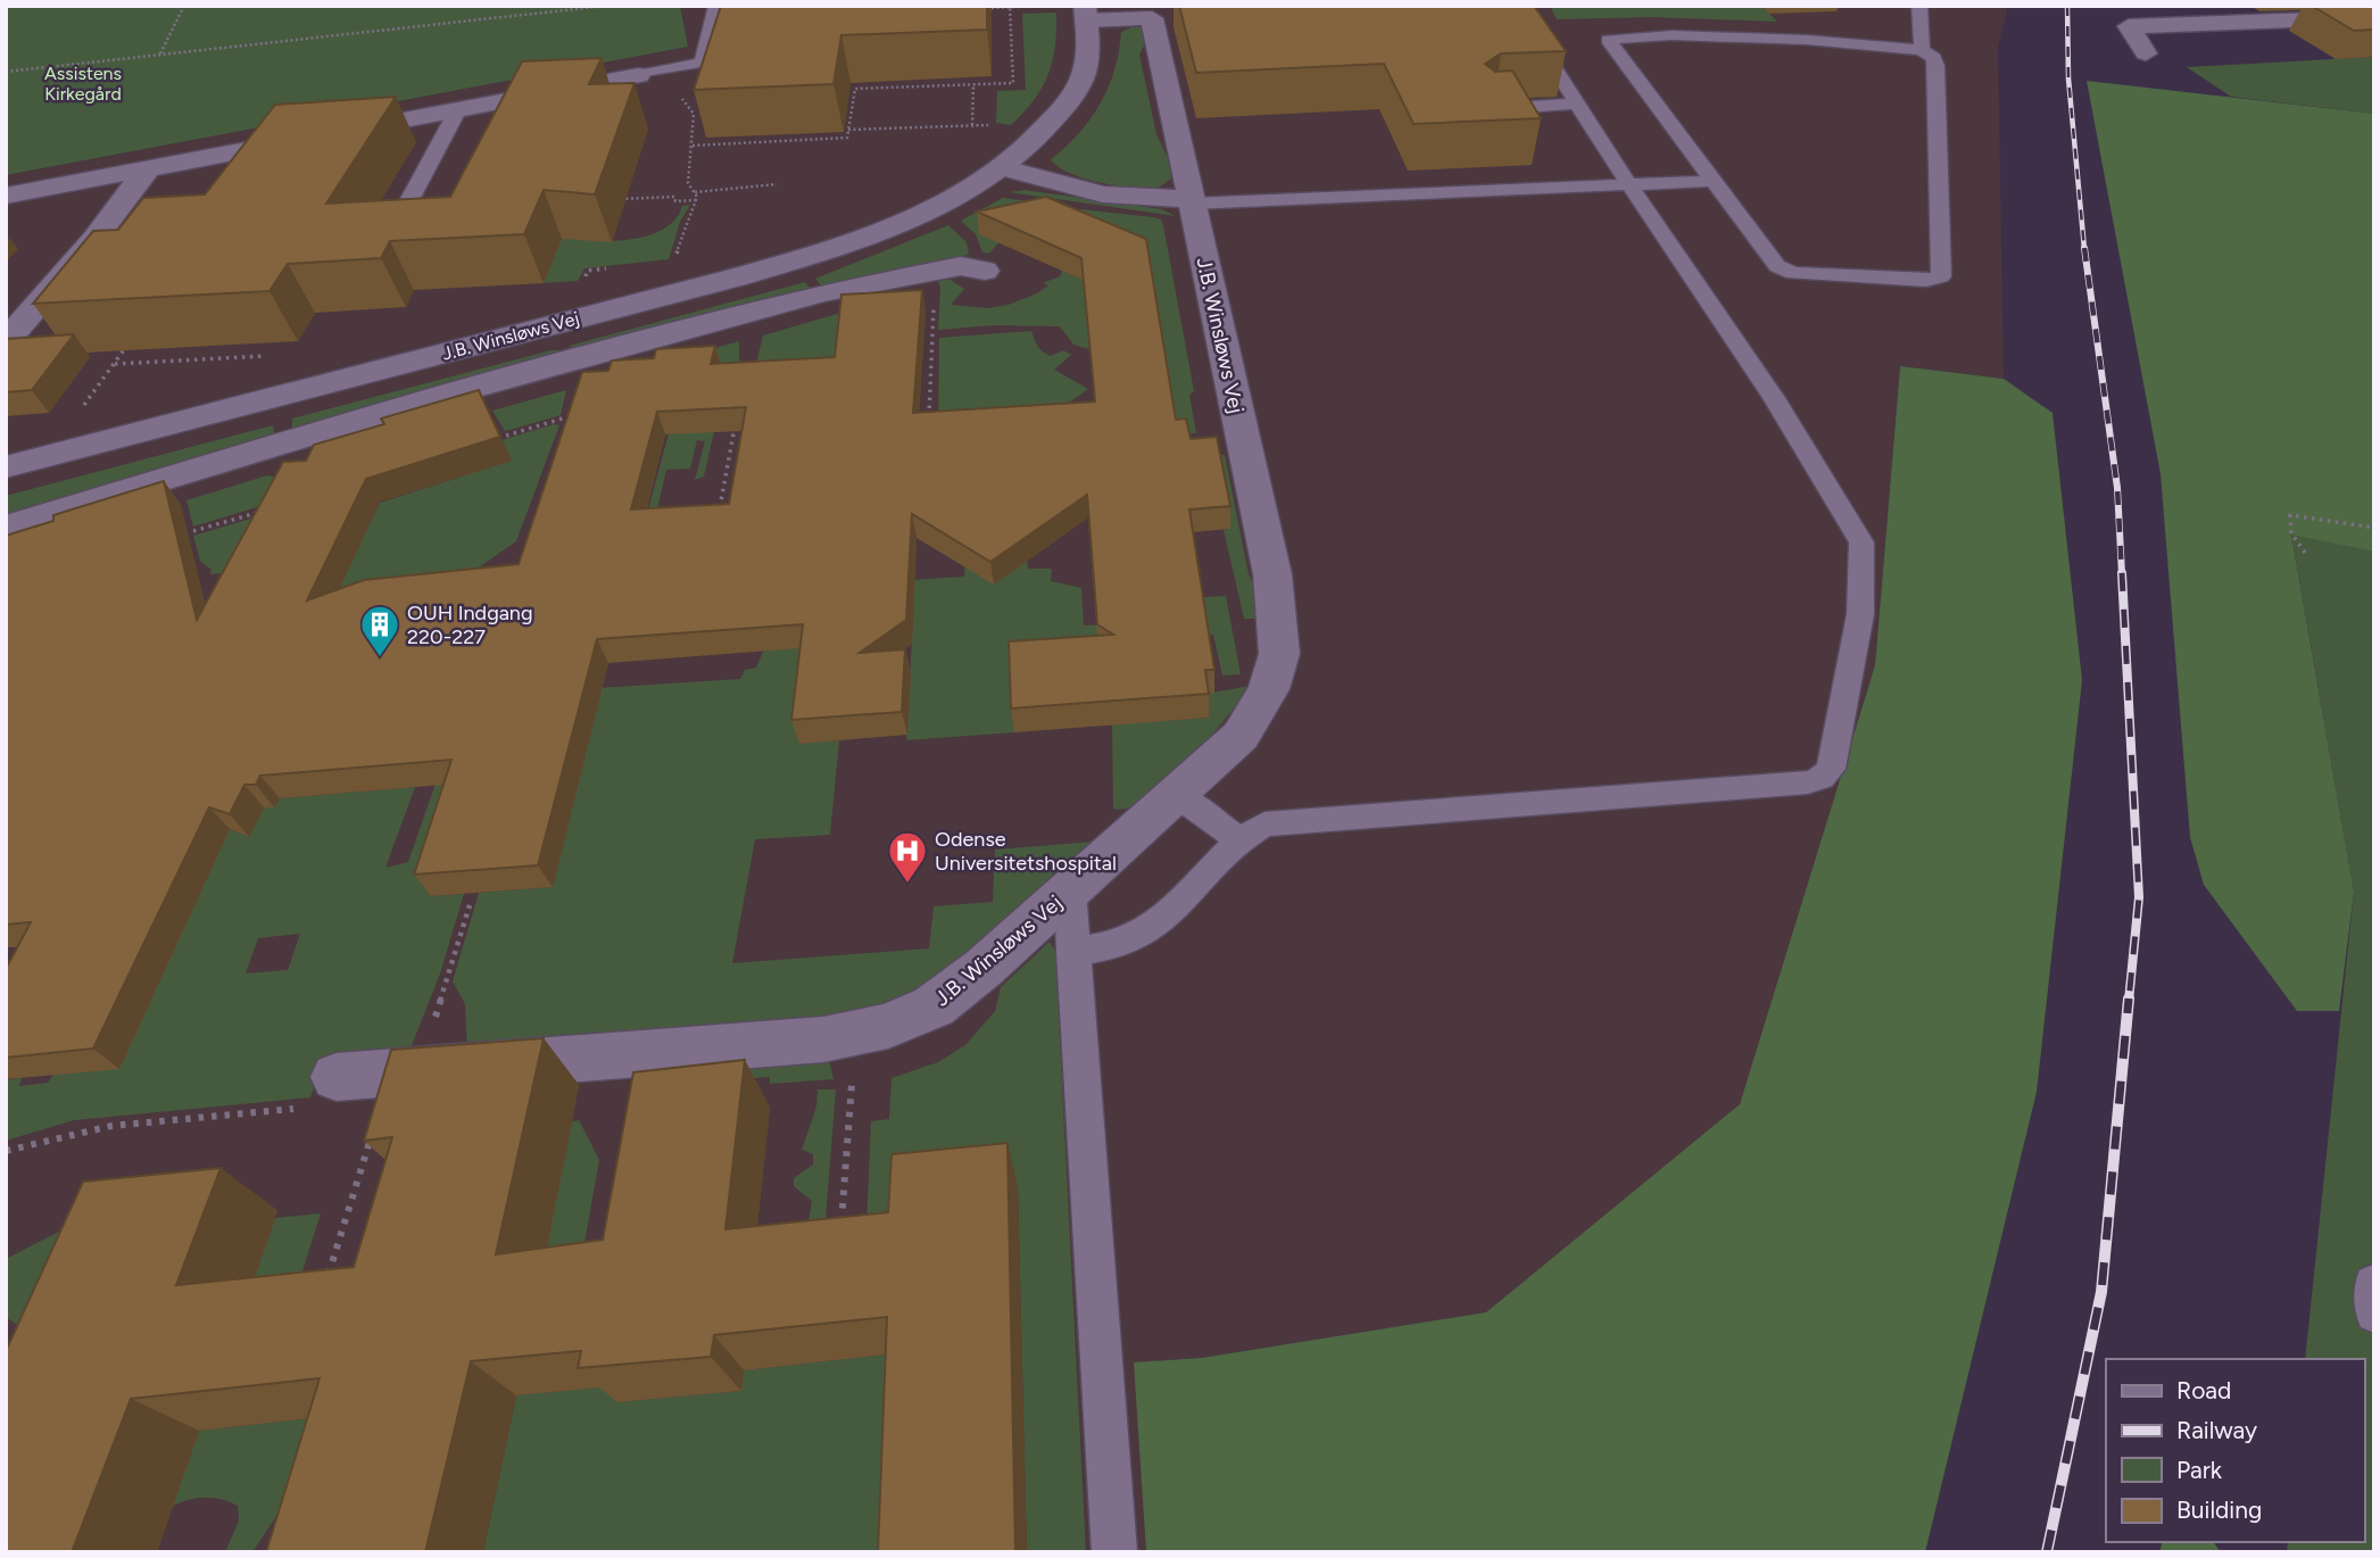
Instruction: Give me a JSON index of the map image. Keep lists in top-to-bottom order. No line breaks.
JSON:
{"streets":{"street":["J.B. Winsløws Vej"]},"parks":["Assistens Kirkegård"],"places":{"building":["OUH Indgang 220-227"],"hospital":["Odense Universitetshospital"]},"legend":["Road","Railway","Park","Building"]}
